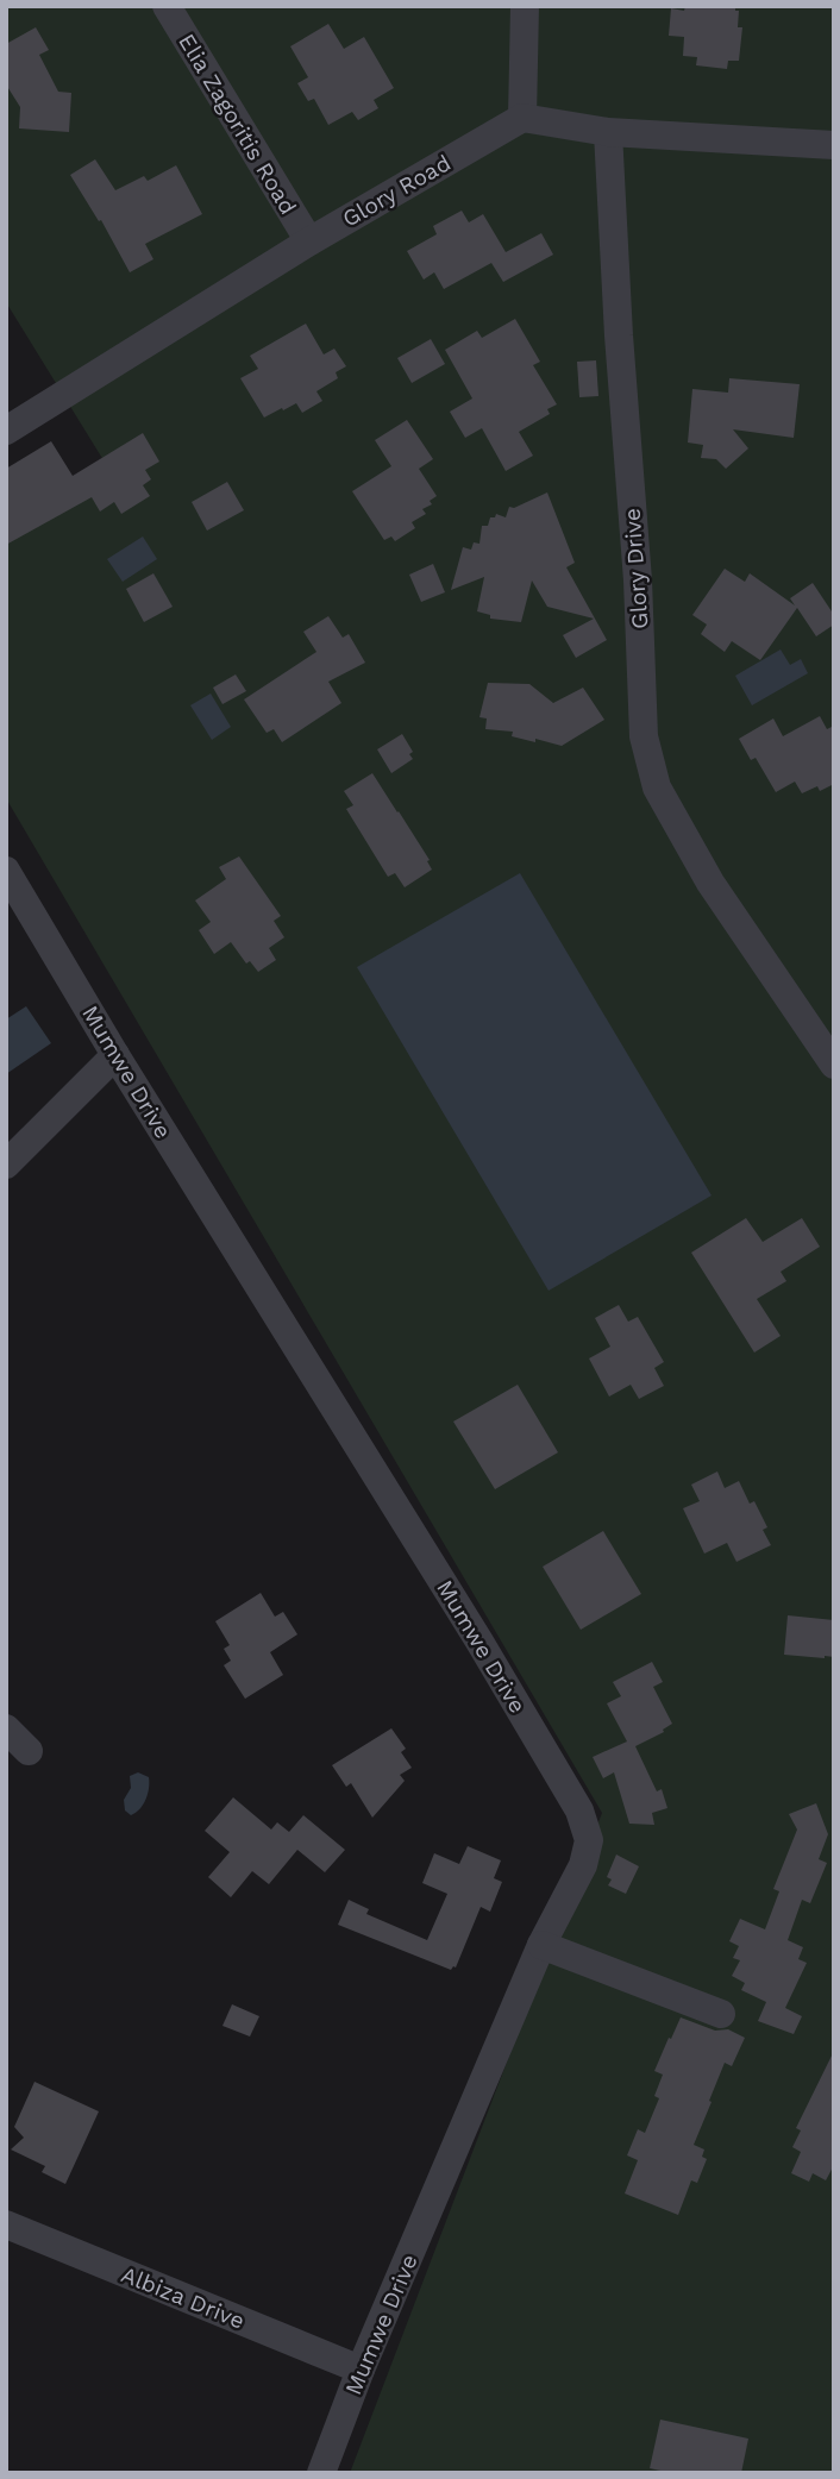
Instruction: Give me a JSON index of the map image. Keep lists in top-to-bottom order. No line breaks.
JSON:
{"streets":{"street":["Elia Zagoritis Road","Glory Road","Glory Drive","Mumwe Drive","Albiza Drive"]},"crossings":[["Elia Zagoritis Road","Glory Road"],["Mumwe Drive","Albiza Drive"]]}
